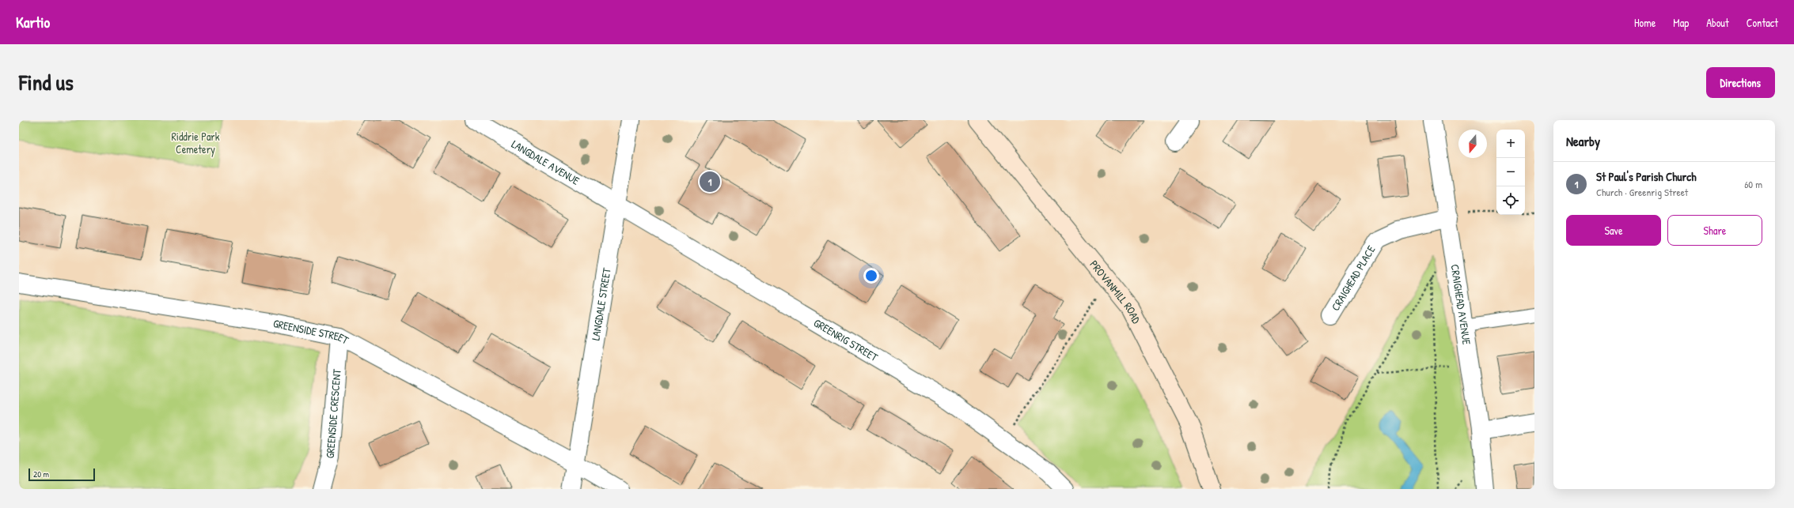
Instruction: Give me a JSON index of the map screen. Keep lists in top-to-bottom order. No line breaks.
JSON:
{"streets":{"main road":["PROVANMILL ROAD"],"street":["LANGDALE AVENUE","CRAIGHEAD PLACE","LANGDALE STREET","CRAIGHEAD AVENUE","GREENSIDE STREET","GREENRIG STREET","GREENSIDE CRESCENT"]},"crossings":[["LANGDALE AVENUE","LANGDALE STREET"],["LANGDALE AVENUE","GREENRIG STREET"],["CRAIGHEAD PLACE","CRAIGHEAD AVENUE"],["LANGDALE STREET","GREENSIDE STREET"],["LANGDALE STREET","GREENRIG STREET"],["GREENSIDE STREET","GREENSIDE CRESCENT"]],"parks":["Riddrie Park Cemetery"],"scale_bar":"20 m","north":"bottom","page":{"header":"Kartio","nav":["Home","Map","About","Contact"],"title":"Find us","buttons":["Directions",["Save","Share"]],"heading":"Nearby","map_buttons":["+","−"],"list":[{"mark":"1","name":"St Paul's Parish Church","note":"Church · Greenrig Street","value":"60 m"}],"pins":"1","scale":"20 m"}}
